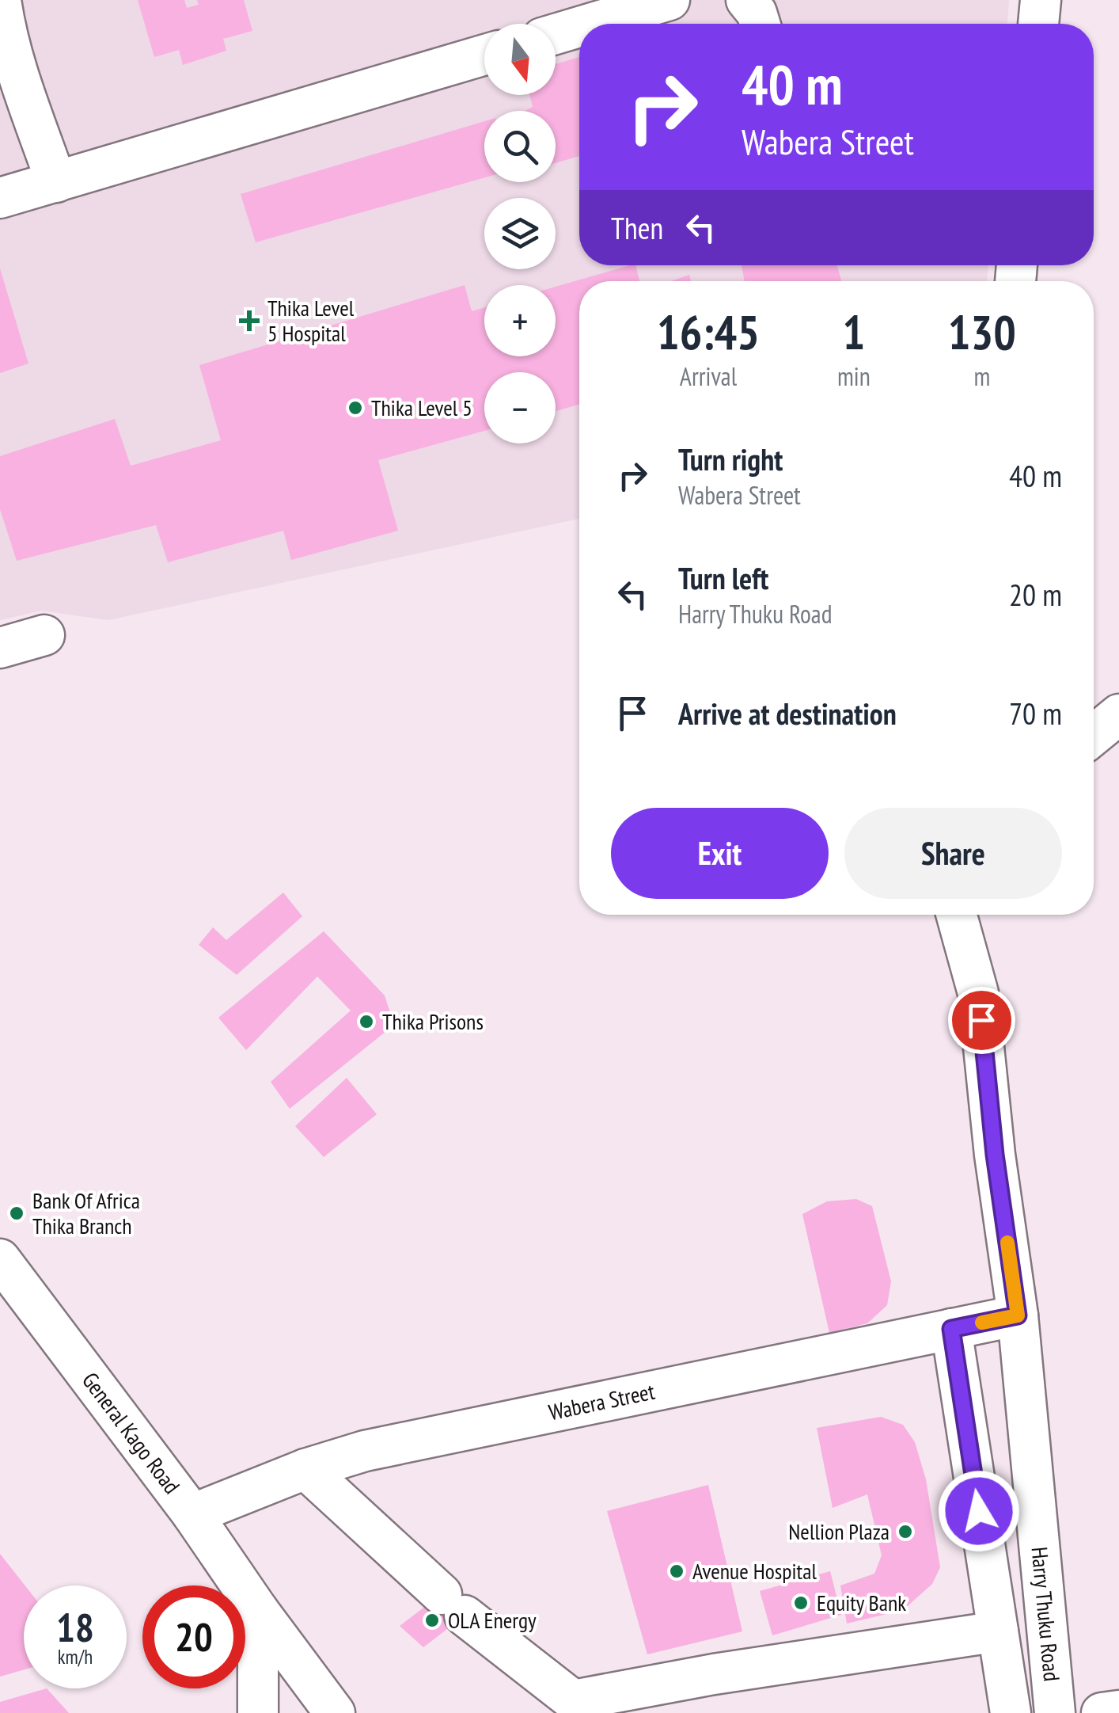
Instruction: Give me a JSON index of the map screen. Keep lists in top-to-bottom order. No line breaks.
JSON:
{"streets":{"street":["Wabera Street","General Kago Road","Harry Thuku Road"]},"crossings":[["Wabera Street","General Kago Road"],["Wabera Street","Harry Thuku Road"]],"places":{"health":["Thika Level 5 Hospital"],"other":["Thika Level 5","Thika Prisons","Bank Of Africa Thika Branch","Nellion Plaza","Avenue Hospital","Equity Bank","OLA Energy"]},"north":"bottom","page":{"map_buttons":["+","−"],"turn":["40 m","Wabera Street"],"then":"Then","eta":["16:45","Arrival","1","min","130","m"],"list":[{"name":"Turn right","note":"Wabera Street","value":"40 m"},{"name":"Turn left","note":"Harry Thuku Road","value":"20 m"},{"name":"Arrive at destination","value":"70 m"}],"buttons":["Exit","Share"],"speed":"18 km/h","limit":"20"}}
